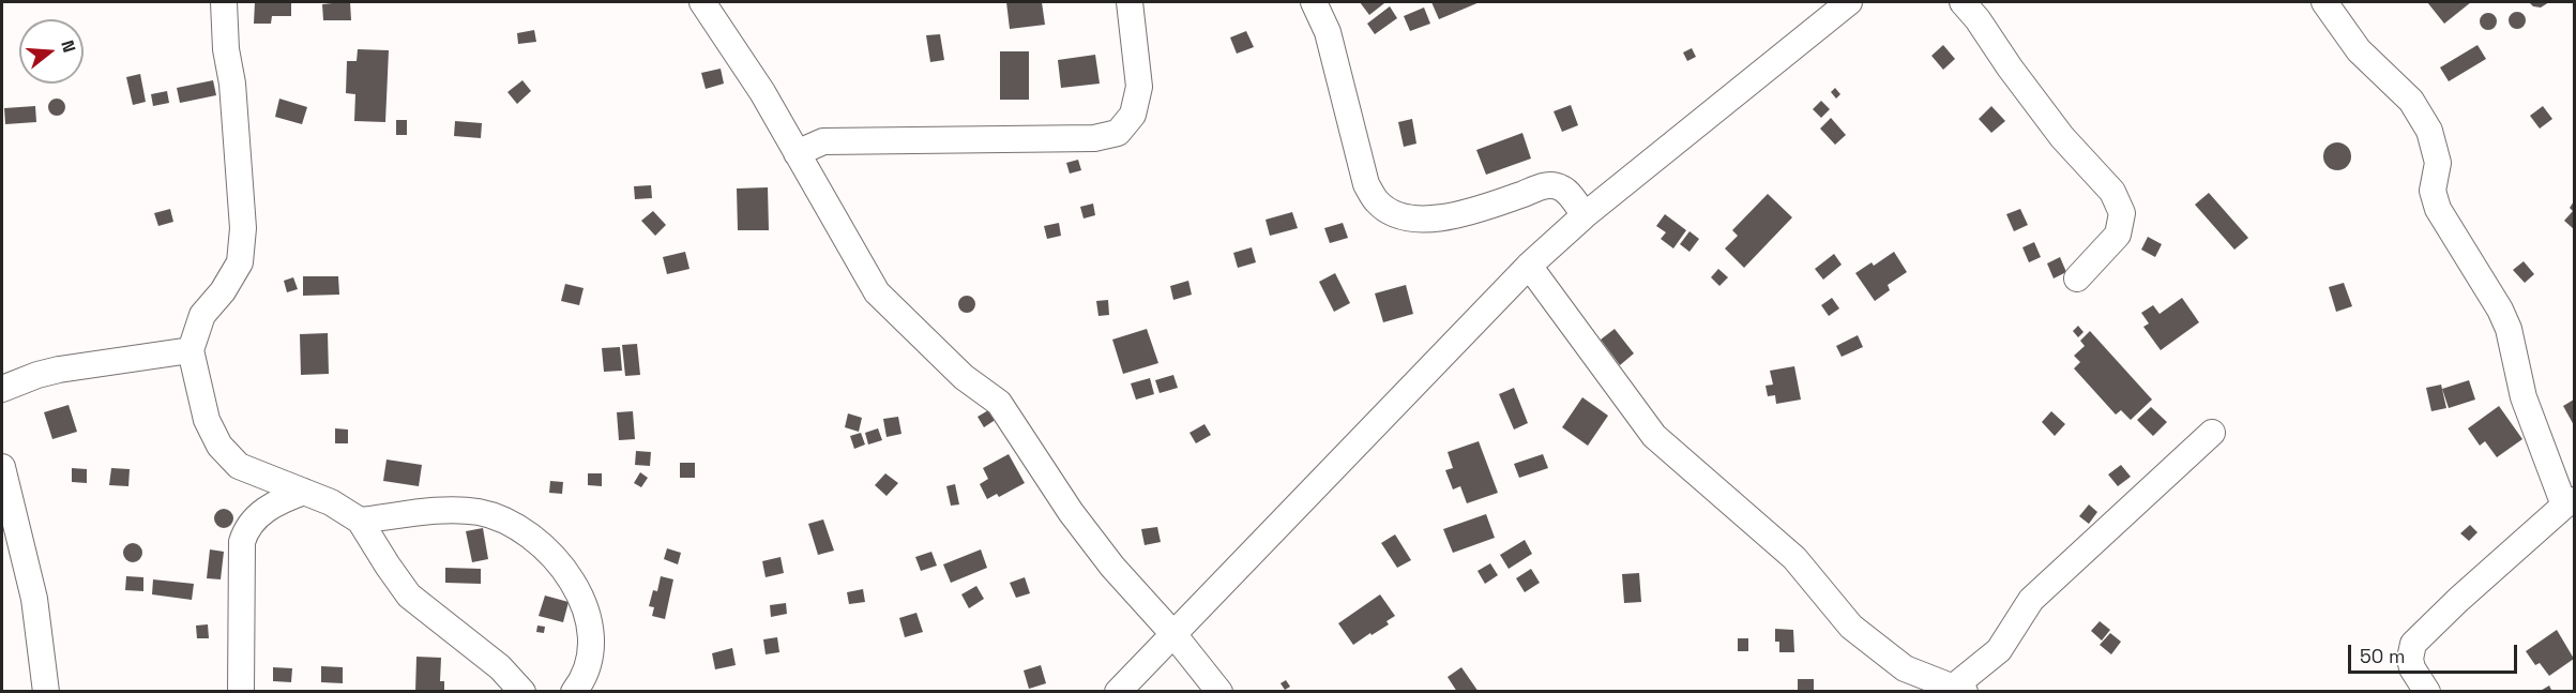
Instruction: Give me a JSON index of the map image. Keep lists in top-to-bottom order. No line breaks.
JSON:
{"scale_bar":"50 m","north":"right"}
